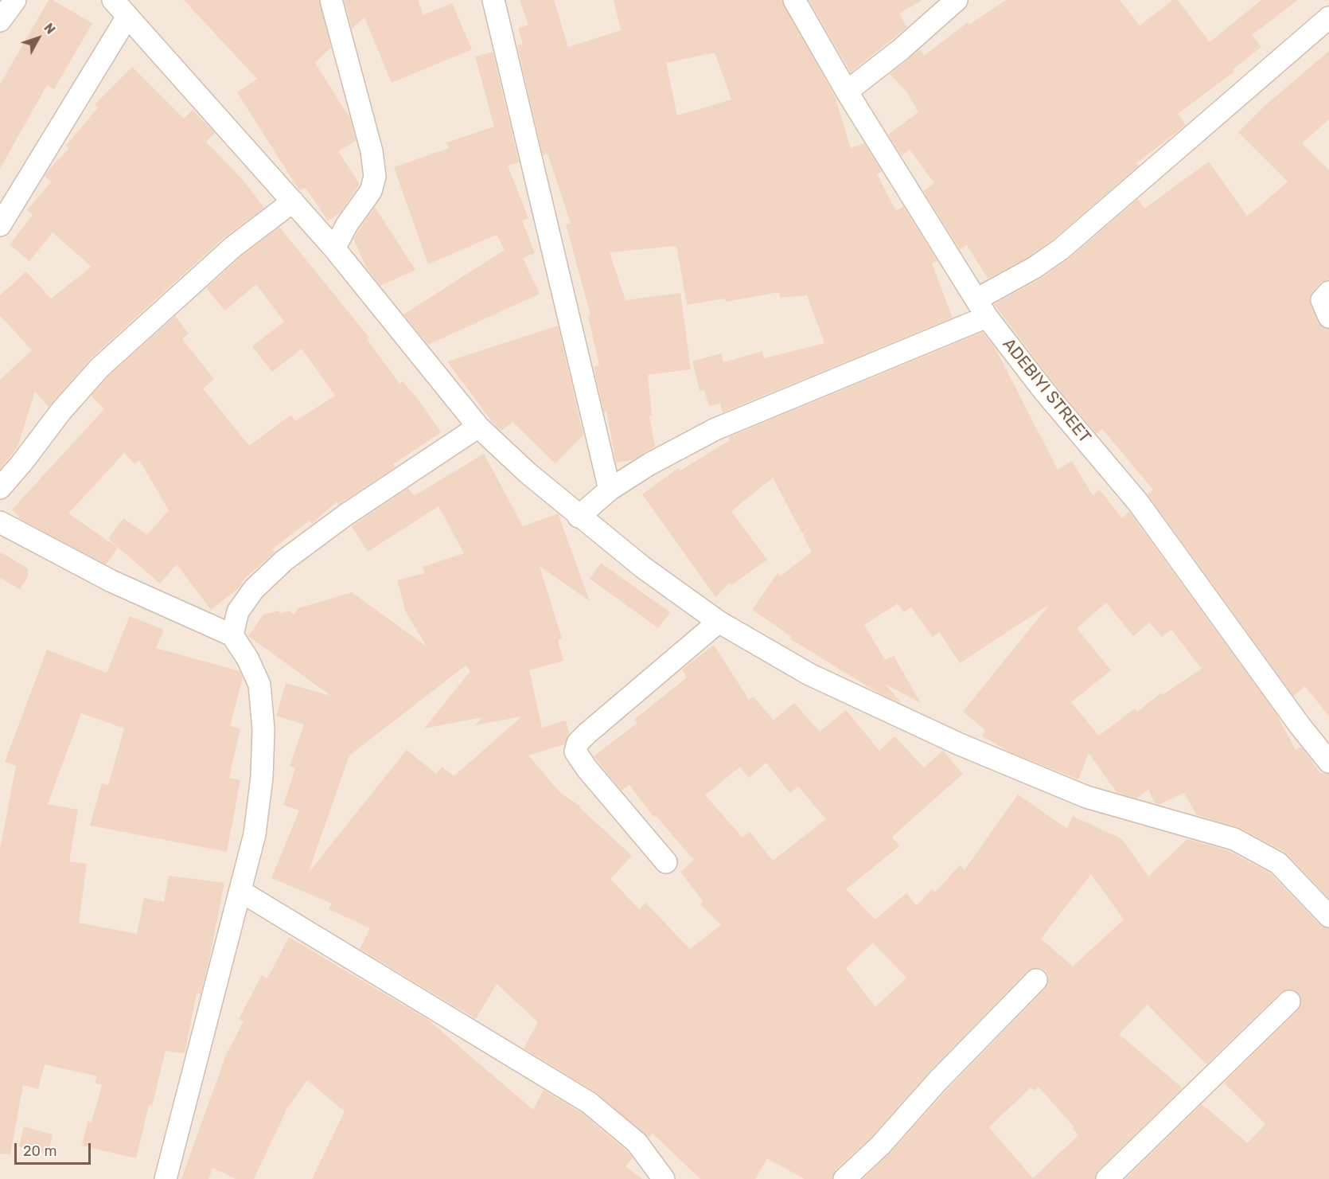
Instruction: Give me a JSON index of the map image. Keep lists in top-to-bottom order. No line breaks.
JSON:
{"streets":{"street":["ADEBIYI STREET"]},"scale_bar":"20 m","north":"top right"}
